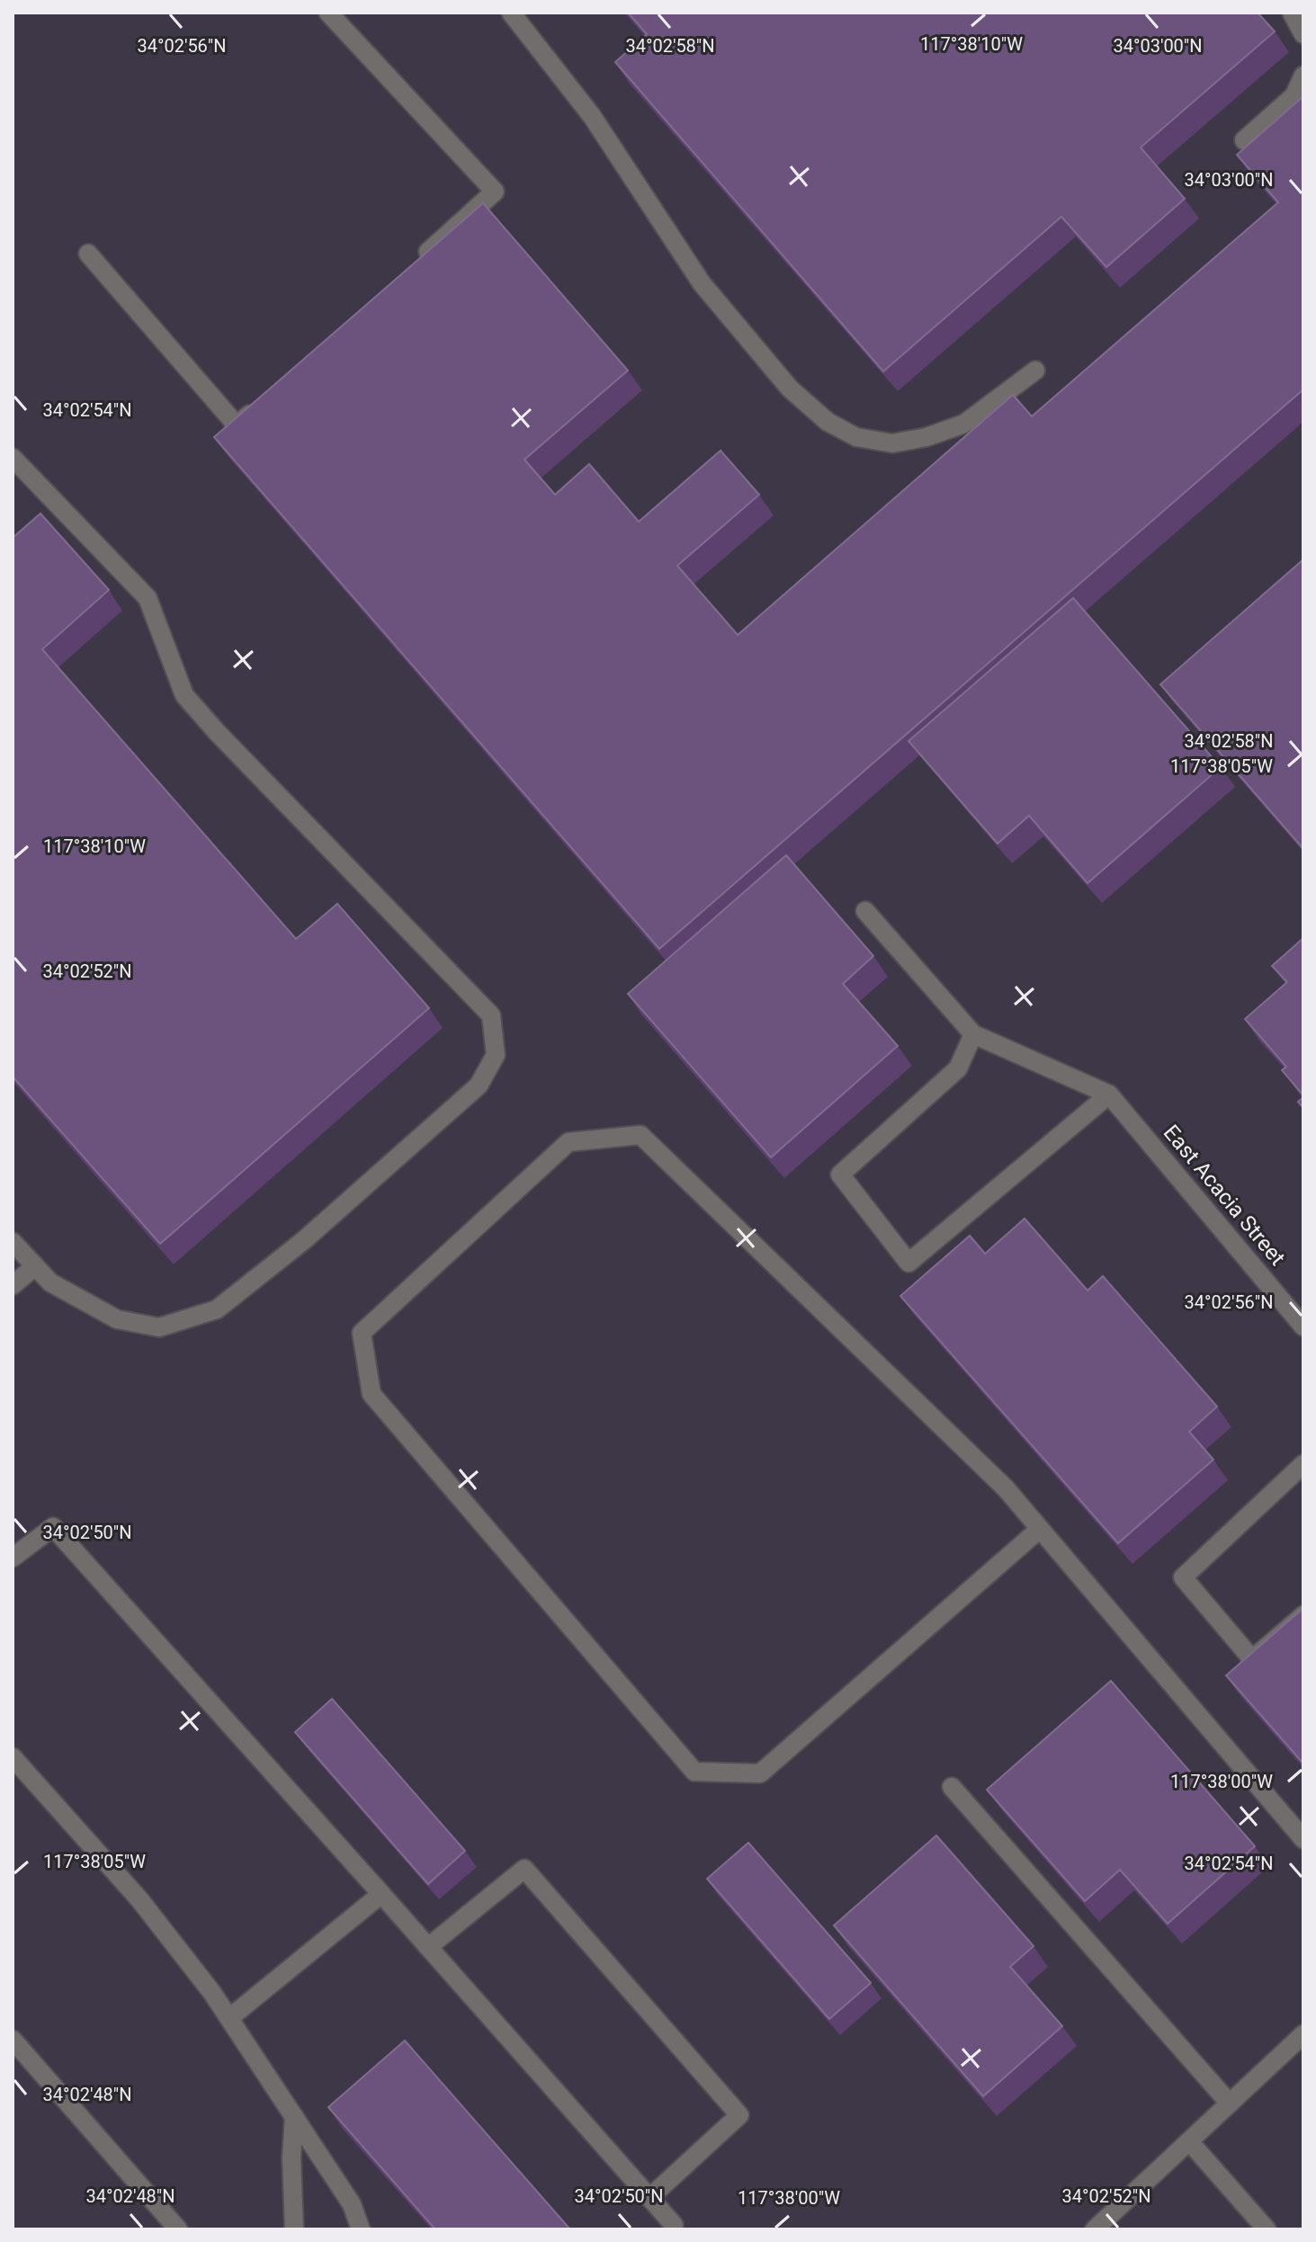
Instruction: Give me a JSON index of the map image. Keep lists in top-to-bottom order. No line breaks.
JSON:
{"streets":{"street":["East Acacia Street"]},"coordinates":["117°38'10\"W","34°02'56\"N","34°02'58\"N","34°03'00\"N","34°02'54\"N","117°38'05\"W","34°02'52\"N","34°02'50\"N","117°38'00\"W","34°02'48\"N"]}
